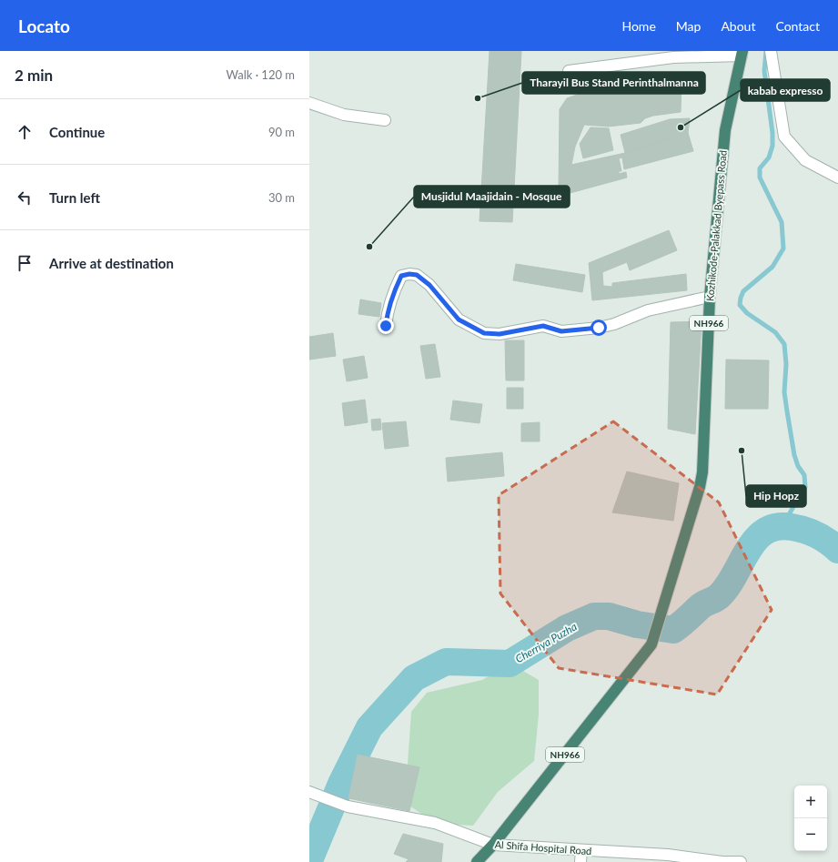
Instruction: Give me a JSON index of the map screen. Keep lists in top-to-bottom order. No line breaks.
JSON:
{"streets":{"highway":["Kozhikode-Palakkad Byepass Road","NH966"],"street":["Al Shifa Hospital Road"]},"crossings":[["Kozhikode-Palakkad Byepass Road","NH966"],["Kozhikode-Palakkad Byepass Road","Al Shifa Hospital Road"],["NH966","Al Shifa Hospital Road"]],"water":["Cherriya Puzha"],"places":["Tharayil Bus Stand Perinthalmanna","kabab expresso","Musjidul Maajidain - Mosque","Hip Hopz"],"page":{"header":"Locato","nav":["Home","Map","About","Contact"],"heading":["2 min","Walk · 120 m"],"list":[["Continue","90 m"],["Turn left","30 m"],"Arrive at destination"],"map_buttons":["+","−"]}}
